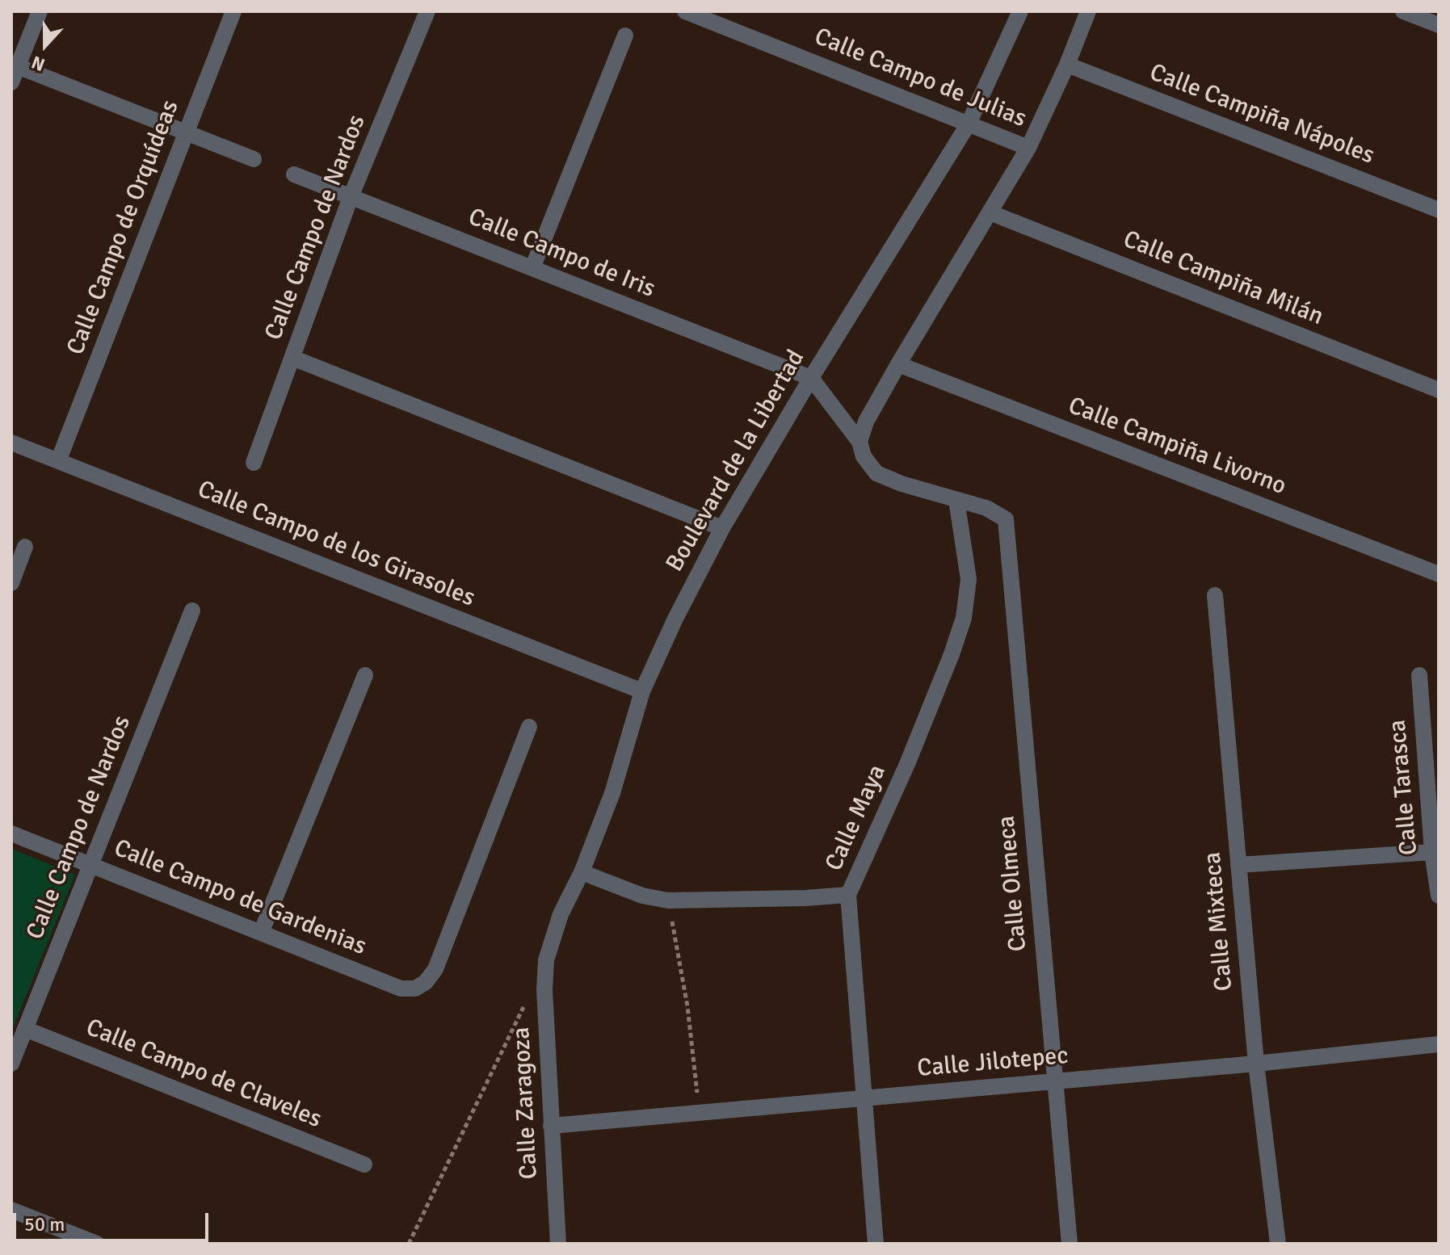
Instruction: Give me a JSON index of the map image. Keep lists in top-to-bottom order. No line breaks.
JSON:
{"streets":{"street":["Calle Campo de Julias","Calle Campiña Nápoles","Calle Campo de Orquídeas","Calle Campo de Nardos","Calle Campo de Iris","Calle Campiña Milán","Calle Campiña Livorno","Boulevard de la Libertad","Calle Campo de los Girasoles","Calle Tarasca","Calle Maya","Calle Olmeca","Calle Campo de Gardenias","Calle Mixteca","Calle Jilotepec","Calle Campo de Claveles","Calle Zaragoza"]},"crossings":[["Calle Campo de Julias","Boulevard de la Libertad"],["Calle Campo de Orquídeas","Calle Campo de los Girasoles"],["Calle Campo de Nardos","Calle Campo de Iris"],["Calle Campo de Nardos","Calle Campo de Gardenias"],["Calle Campo de Nardos","Calle Campo de Claveles"],["Calle Campo de Iris","Boulevard de la Libertad"],["Boulevard de la Libertad","Calle Campo de los Girasoles"],["Boulevard de la Libertad","Calle Zaragoza"],["Calle Maya","Calle Olmeca"],["Calle Maya","Calle Jilotepec"],["Calle Olmeca","Calle Jilotepec"],["Calle Mixteca","Calle Jilotepec"],["Calle Jilotepec","Calle Zaragoza"]],"scale_bar":"50 m","north":"bottom"}
